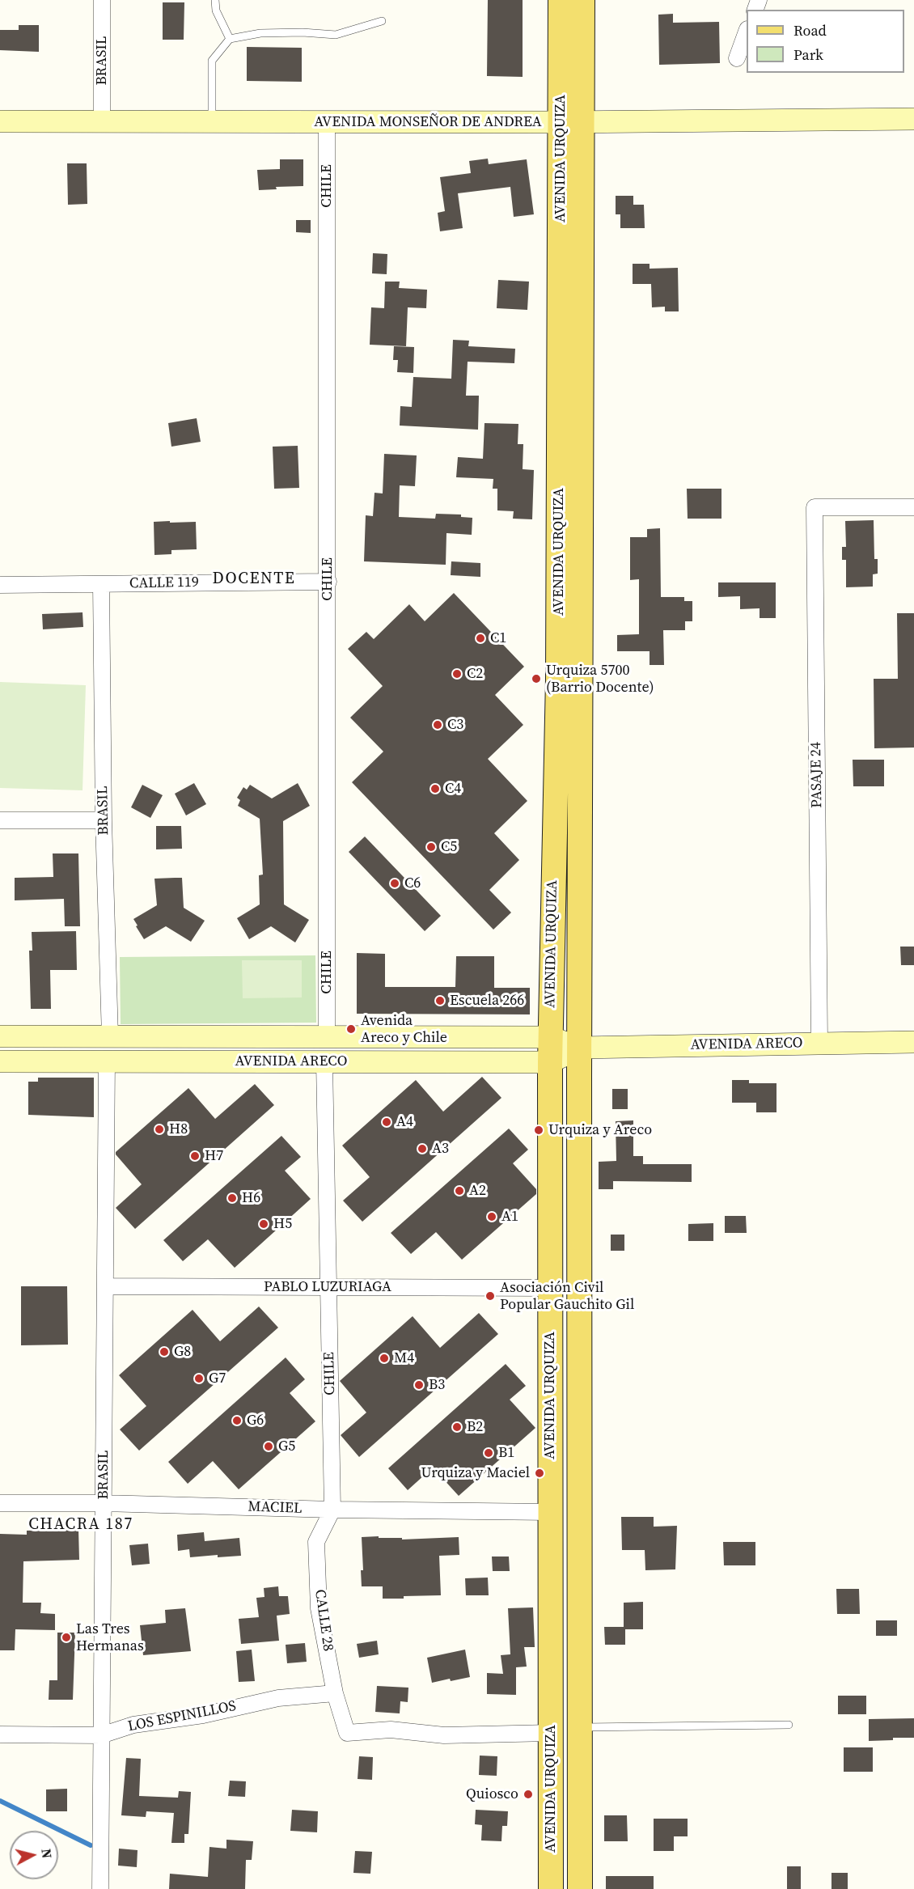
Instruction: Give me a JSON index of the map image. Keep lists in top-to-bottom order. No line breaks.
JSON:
{"streets":{"main road":["AVENIDA MONSEÑOR DE ANDREA","AVENIDA URQUIZA","AVENIDA ARECO"],"street":["BRASIL","CHILE","CALLE 119","PASAJE 24","PABLO LUZURIAGA","MACIEL","CALLE 28","LOS ESPINILLOS"]},"crossings":[["BRASIL","AVENIDA MONSEÑOR DE ANDREA"],["BRASIL","CALLE 119"],["BRASIL","AVENIDA ARECO"],["BRASIL","PABLO LUZURIAGA"],["BRASIL","MACIEL"],["BRASIL","LOS ESPINILLOS"],["AVENIDA MONSEÑOR DE ANDREA","AVENIDA URQUIZA"],["AVENIDA MONSEÑOR DE ANDREA","CHILE"],["AVENIDA URQUIZA","AVENIDA ARECO"],["AVENIDA URQUIZA","PABLO LUZURIAGA"],["AVENIDA URQUIZA","MACIEL"],["AVENIDA URQUIZA","CALLE 28"],["CHILE","CALLE 119"],["CHILE","AVENIDA ARECO"],["CHILE","PABLO LUZURIAGA"],["CHILE","MACIEL"],["CHILE","CALLE 28"],["PASAJE 24","AVENIDA ARECO"],["MACIEL","CALLE 28"],["CALLE 28","LOS ESPINILLOS"]],"districts":["DOCENTE","CHACRA 187"],"places":["C1","C2","Urquiza 5700 (Barrio Docente)","C3","C4","C5","C6","Escuela 266","Avenida Areco y Chile","A4","H8","Urquiza y Areco","A3","H7","A2","H6","A1","H5","Asociación Civil Popular Gauchito Gil","G8","M4","G7","B3","G6","B2","G5","B1","Urquiza y Maciel","Las Tres Hermanas","Quiosco"],"legend":["Road","Park"],"north":"right"}
